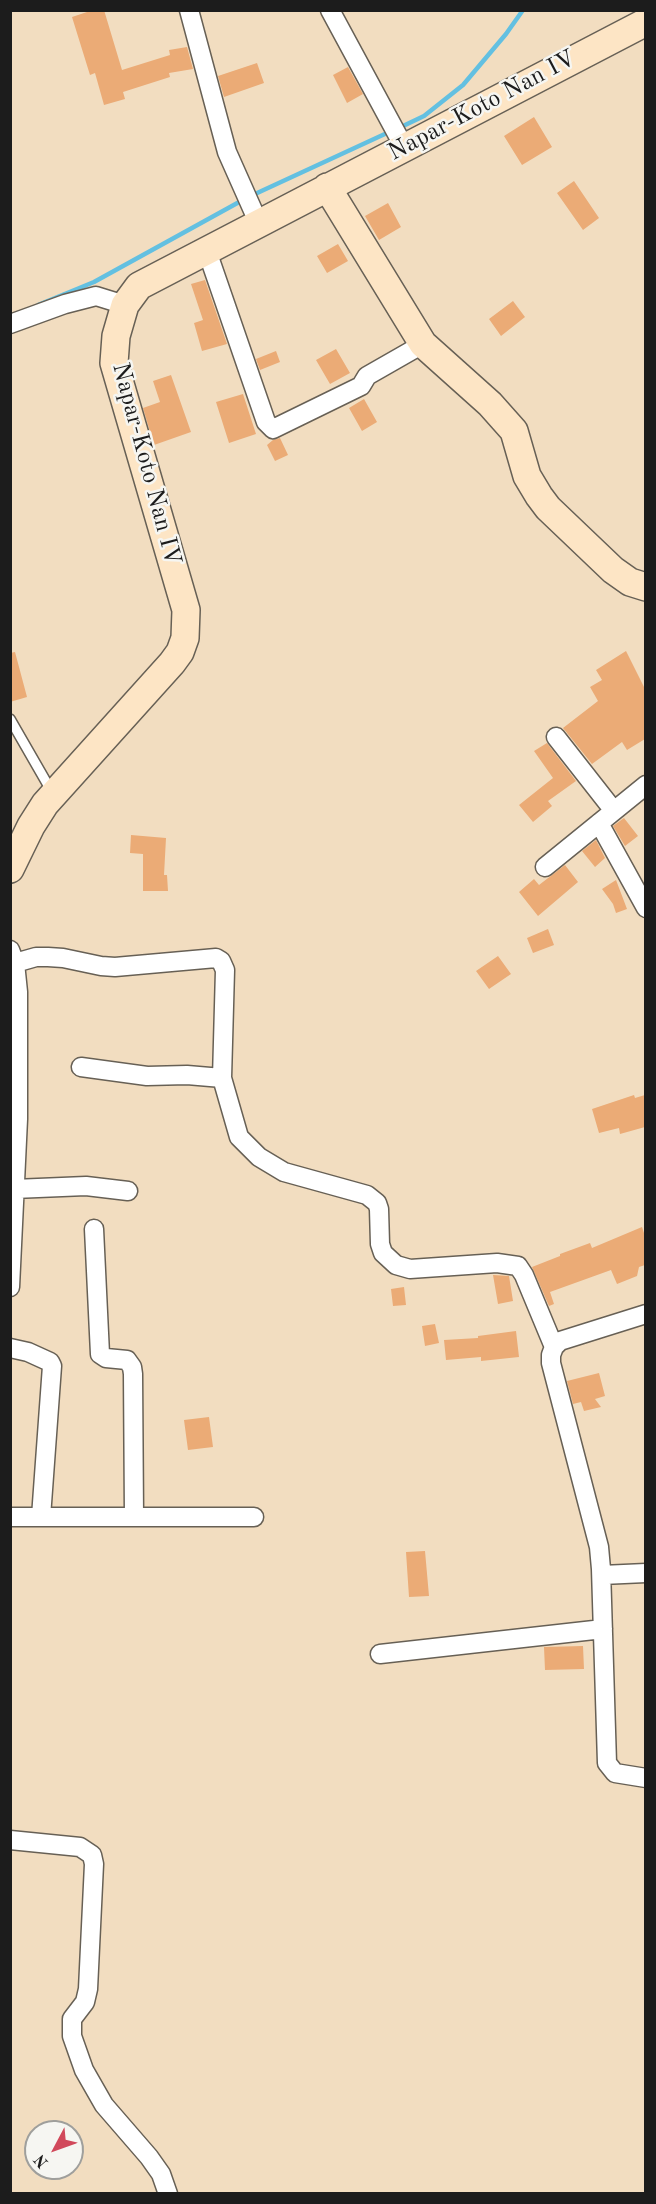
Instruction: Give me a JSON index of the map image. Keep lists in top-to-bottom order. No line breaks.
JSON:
{"streets":{"street":["Napar-Koto Nan IV"]},"north":"bottom left"}
